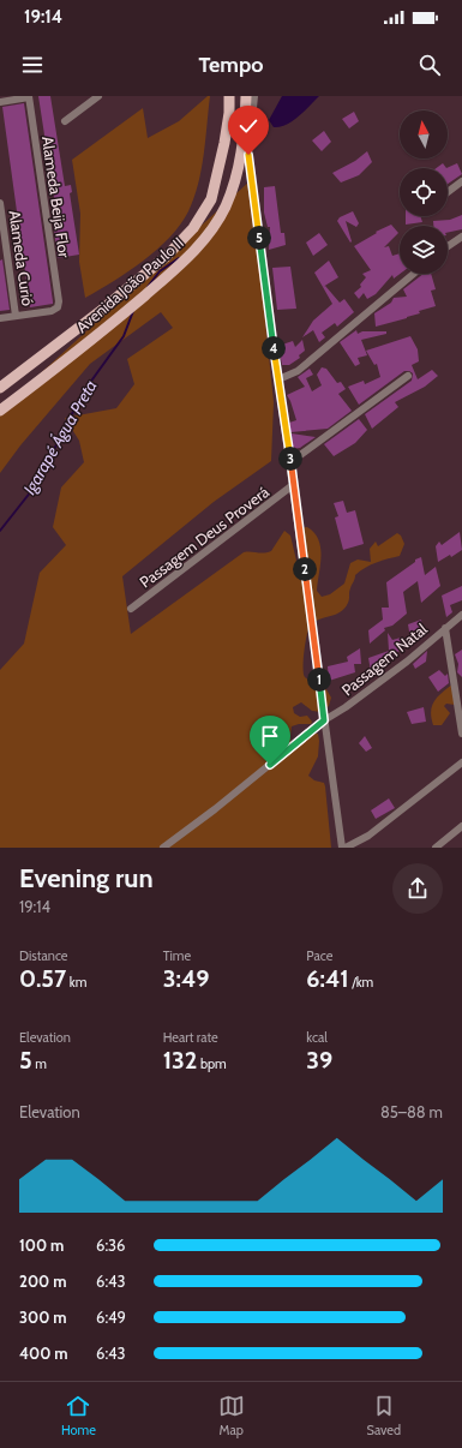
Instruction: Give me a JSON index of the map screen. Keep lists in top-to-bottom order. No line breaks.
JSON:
{"streets":{"main road":["Avenida João Paulo II"],"street":["Alameda Beija Flor","Alameda Curió","Passagem Deus Proverá","Passagem Natal"]},"crossings":[["Alameda Beija Flor","Alameda Curió"]],"water":["Igarapé Água Preta"],"north":"top","page":{"status":"19:14","header":"Tempo","pins":["5","4","3","2","1"],"heading":["Evening run","19:14"],"stats":[["Distance","0.57 km"],["Time","3:49"],["Pace","6:41 /km"],["Elevation","5 m"],["Heart rate","132 bpm"],["kcal","39"]],"chart":["Elevation","85–88 m"],"list":[{"name":"100 m","note":"6:36"},{"name":"200 m","note":"6:43"},{"name":"300 m","note":"6:49"},{"name":"400 m","note":"6:43"}],"tabs":["Home","Map","Saved"]}}
